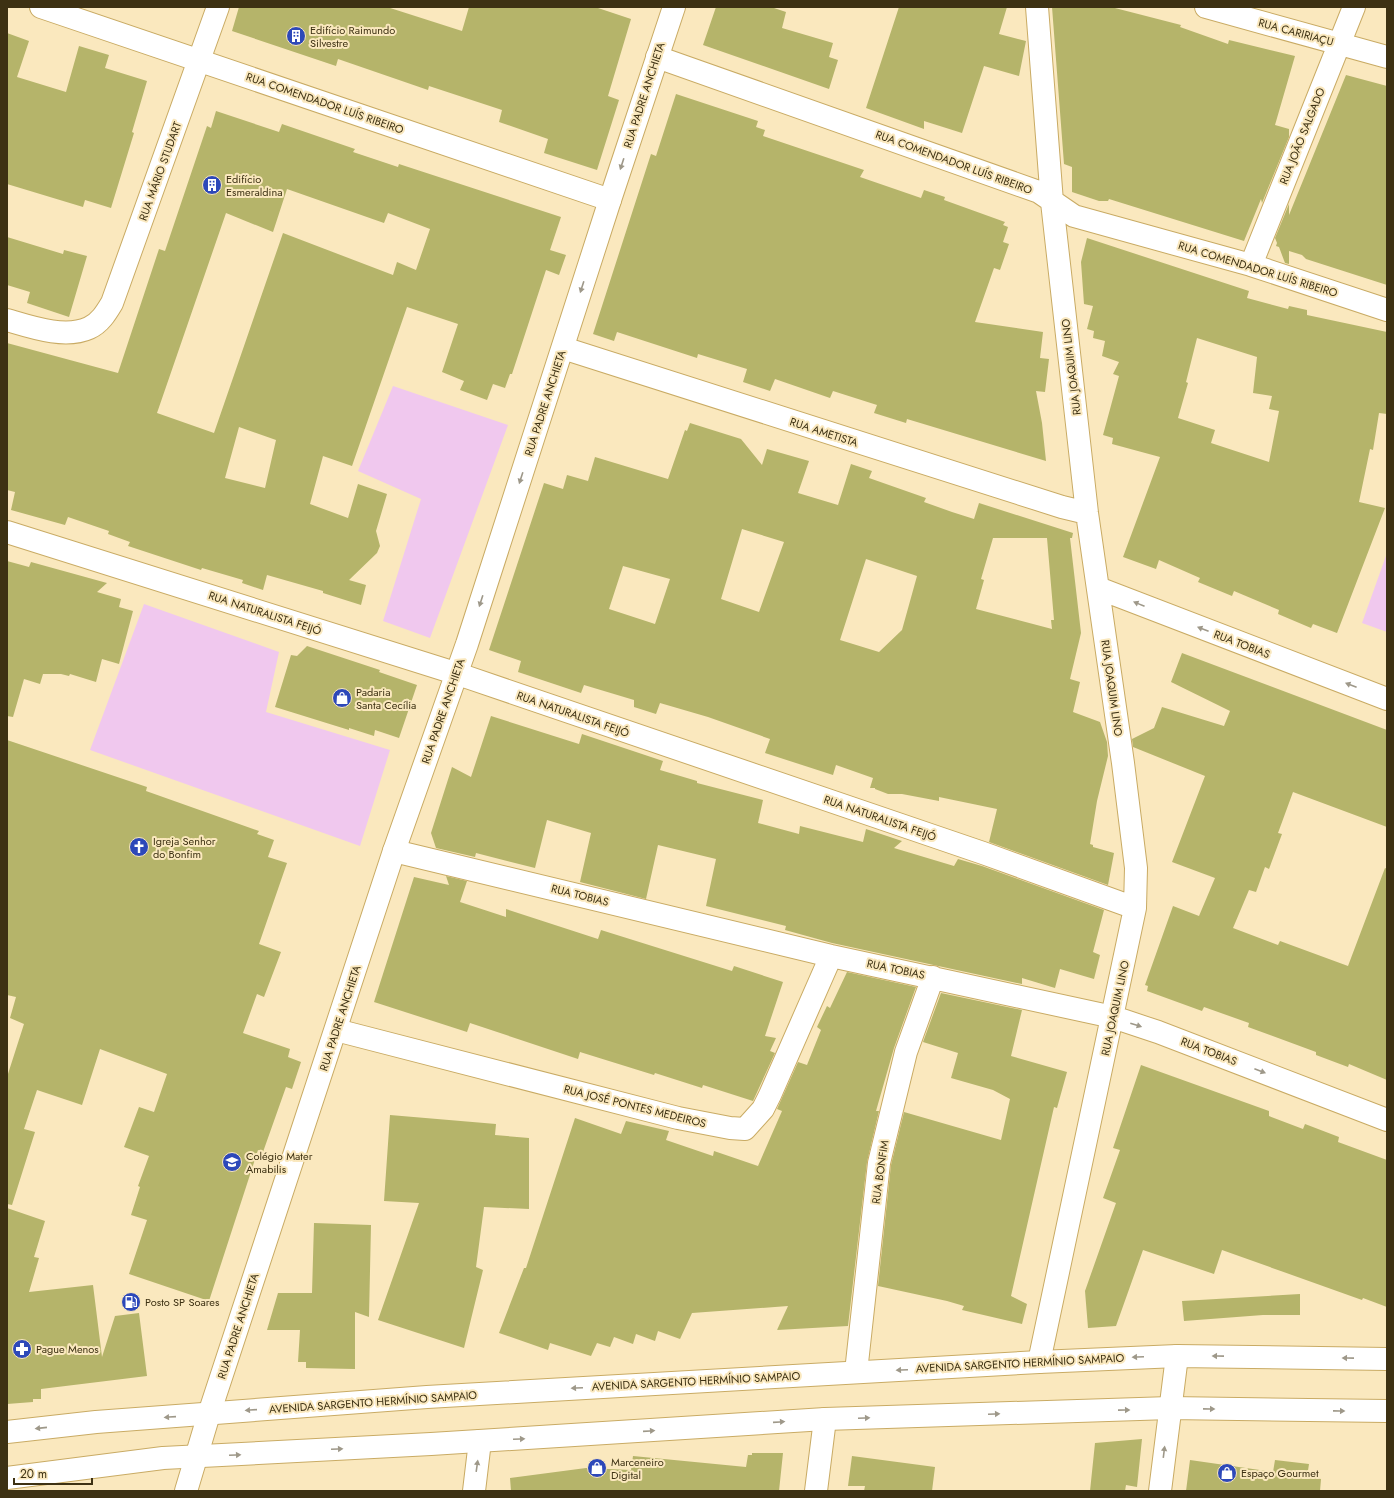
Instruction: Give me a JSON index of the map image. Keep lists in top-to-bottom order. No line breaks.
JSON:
{"streets":{"street":["RUA CARIRIAÇU","RUA PADRE ANCHIETA","RUA COMENDADOR LUÍS RIBEIRO","RUA JOÃO SALGADO","RUA MÁRIO STUDART","RUA JOAQUIM LINO","RUA AMETISTA","RUA NATURALISTA FEIJÓ","RUA TOBIAS","RUA JOSÉ PONTES MEDEIROS","RUA BONFIM","AVENIDA SARGENTO HERMÍNIO SAMPAIO"]},"crossings":[["RUA CARIRIAÇU","RUA JOÃO SALGADO"],["RUA PADRE ANCHIETA","RUA COMENDADOR LUÍS RIBEIRO"],["RUA PADRE ANCHIETA","RUA AMETISTA"],["RUA PADRE ANCHIETA","RUA NATURALISTA FEIJÓ"],["RUA PADRE ANCHIETA","RUA TOBIAS"],["RUA PADRE ANCHIETA","RUA JOSÉ PONTES MEDEIROS"],["RUA PADRE ANCHIETA","AVENIDA SARGENTO HERMÍNIO SAMPAIO"],["RUA COMENDADOR LUÍS RIBEIRO","RUA JOÃO SALGADO"],["RUA COMENDADOR LUÍS RIBEIRO","RUA MÁRIO STUDART"],["RUA COMENDADOR LUÍS RIBEIRO","RUA JOAQUIM LINO"],["RUA JOAQUIM LINO","RUA AMETISTA"],["RUA JOAQUIM LINO","RUA NATURALISTA FEIJÓ"],["RUA JOAQUIM LINO","RUA TOBIAS"],["RUA JOAQUIM LINO","AVENIDA SARGENTO HERMÍNIO SAMPAIO"],["RUA TOBIAS","RUA JOSÉ PONTES MEDEIROS"],["RUA TOBIAS","RUA BONFIM"],["RUA BONFIM","AVENIDA SARGENTO HERMÍNIO SAMPAIO"]],"one_way":["RUA PADRE ANCHIETA"],"places":{"building":["Edifício Raimundo Silvestre","Edifício Esmeraldina"],"shop":["Padaria Santa Cecília","Marceneiro Digital","Espaço Gourmet"],"church":["Igreja Senhor do Bonfim"],"school or university":["Colégio Mater Amabilis"],"fuel station":["Posto SP Soares"],"pharmacy":["Pague Menos"]},"scale_bar":"20 m"}
